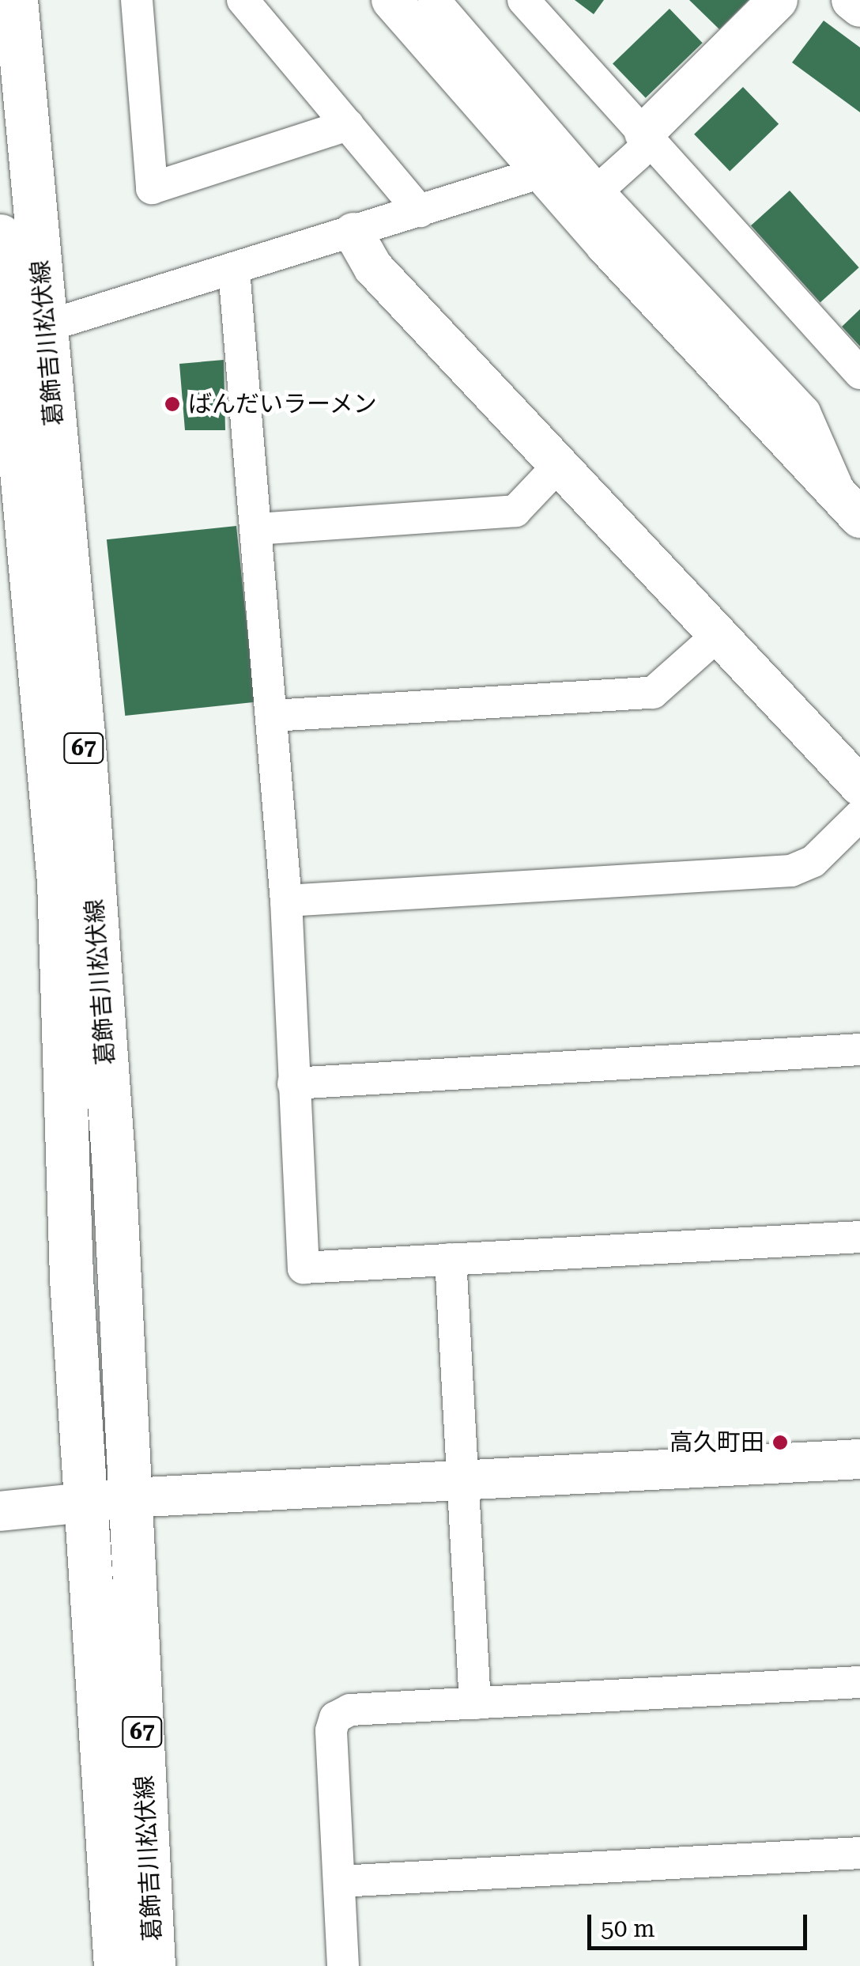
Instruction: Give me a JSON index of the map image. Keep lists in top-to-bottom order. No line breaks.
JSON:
{"streets":{"main road":["葛飾吉川松伏線","67"]},"places":["ばんだいラーメン","高久町田"],"scale_bar":"50 m"}
